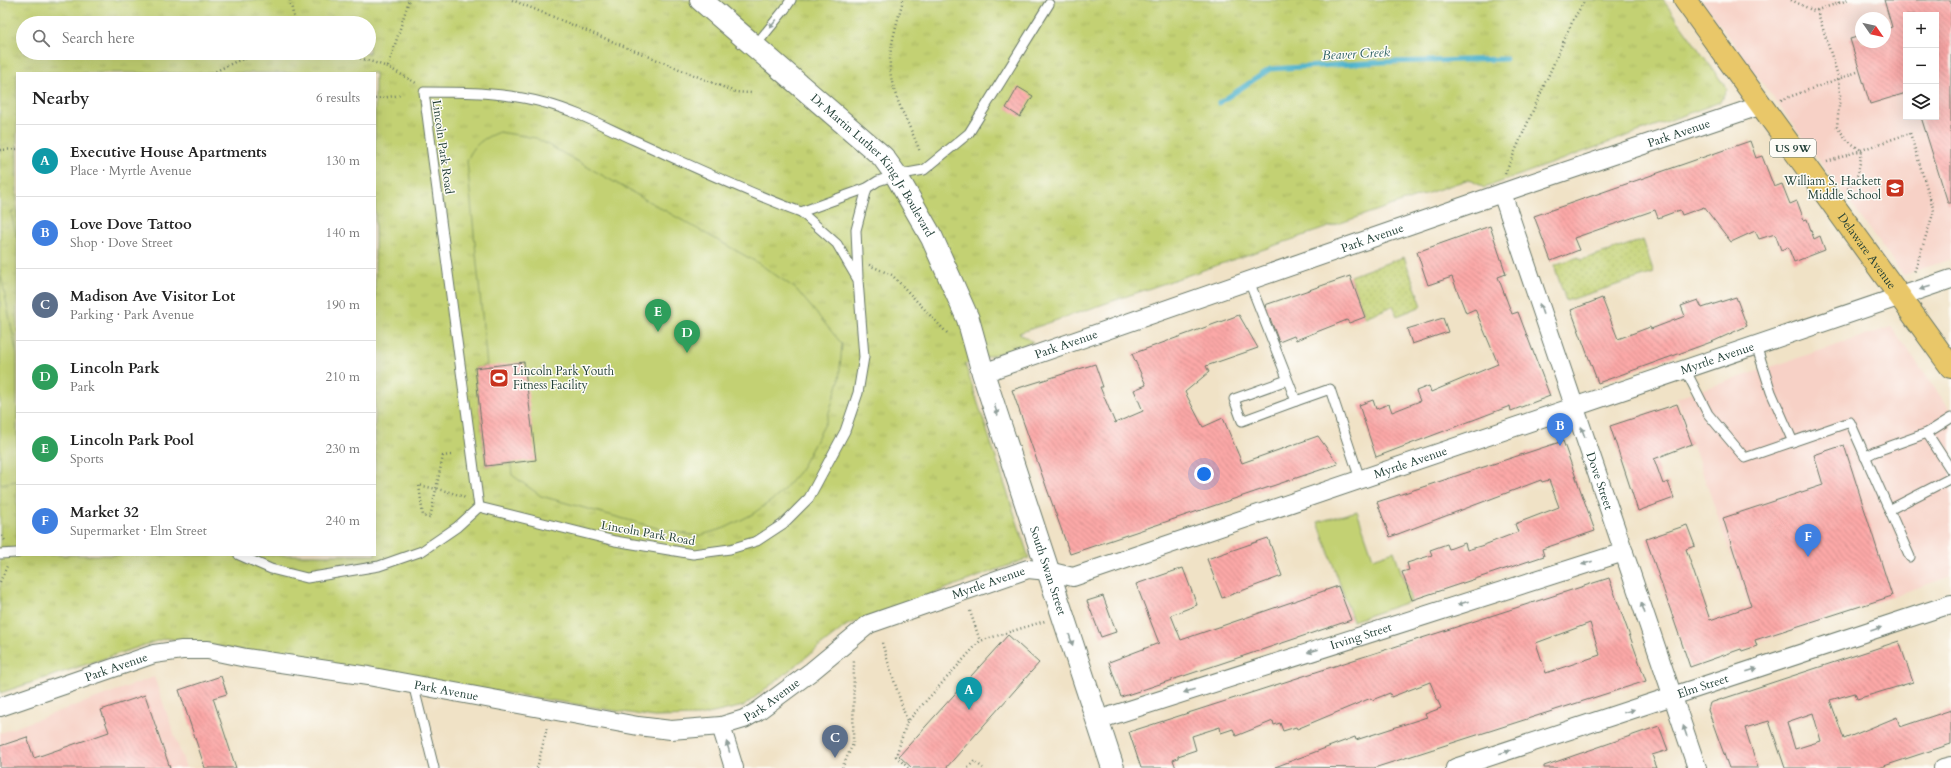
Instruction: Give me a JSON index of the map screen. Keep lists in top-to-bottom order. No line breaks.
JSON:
{"streets":{"main road":["US 9W","Delaware Avenue"],"street":["Park Avenue","Dr Martin Luther King Jr Boulevard","Myrtle Avenue","Dove Street","South Swan Street","Irving Street","Elm Street"],"lane":["Lincoln Park Road"]},"crossings":[["Park Avenue","Dr Martin Luther King Jr Boulevard"],["Park Avenue","Delaware Avenue"],["Park Avenue","Myrtle Avenue"],["Park Avenue","Dove Street"],["Park Avenue","South Swan Street"],["Dr Martin Luther King Jr Boulevard","South Swan Street"],["Delaware Avenue","Myrtle Avenue"],["Myrtle Avenue","Dove Street"],["Myrtle Avenue","South Swan Street"],["Dove Street","Irving Street"],["Dove Street","Elm Street"],["South Swan Street","Irving Street"]],"one_way":["Dove Street","South Swan Street","Irving Street","Elm Street"],"water":["Beaver Creek"],"places":{"school or university":["William S. Hackett Middle School"],"sports":["Lincoln Park Youth Fitness Facility"]},"north":"bottom right","page":{"map_buttons":["+","−"],"search":"Search here","heading":["Nearby","6 results"],"list":[{"mark":"A","name":"Executive House Apartments","note":"Place · Myrtle Avenue","value":"130 m"},{"mark":"B","name":"Love Dove Tattoo","note":"Shop · Dove Street","value":"140 m"},{"mark":"C","name":"Madison Ave Visitor Lot","note":"Parking · Park Avenue","value":"190 m"},{"mark":"D","name":"Lincoln Park","note":"Park","value":"210 m"},{"mark":"E","name":"Lincoln Park Pool","note":"Sports","value":"230 m"},{"mark":"F","name":"Market 32","note":"Supermarket · Elm Street","value":"240 m"}],"pins":["E","D","B","F","A","C"]}}
